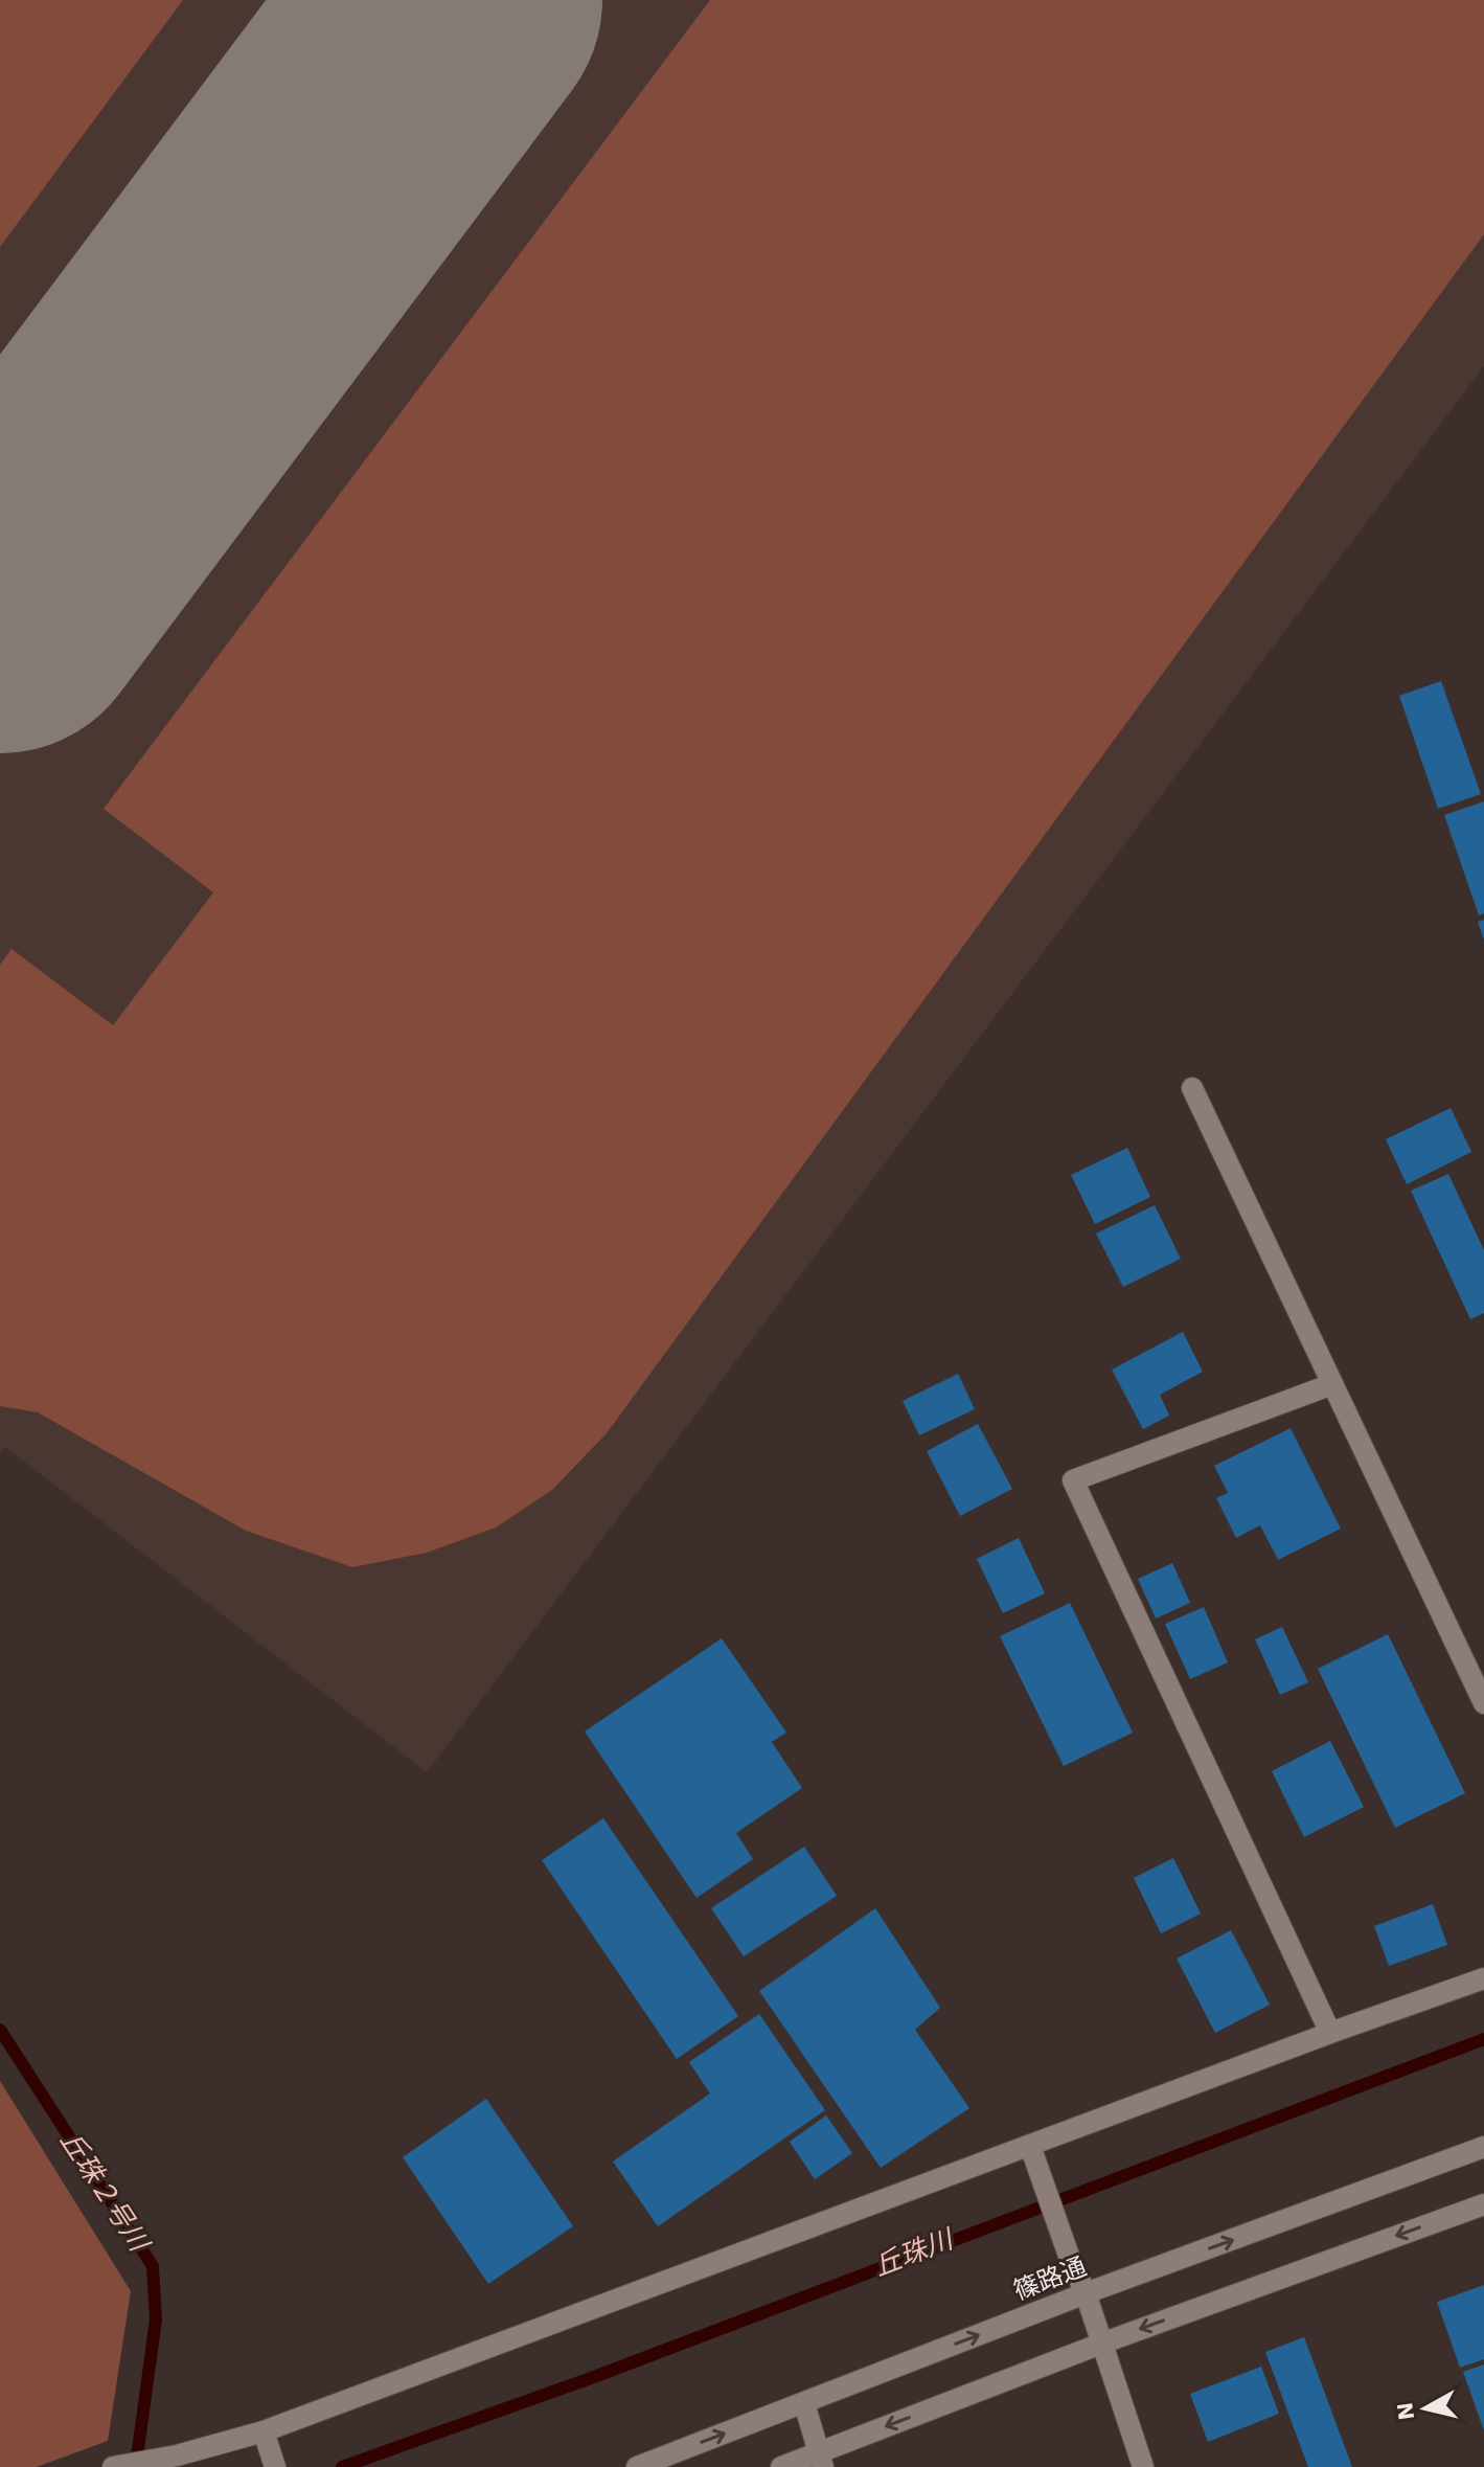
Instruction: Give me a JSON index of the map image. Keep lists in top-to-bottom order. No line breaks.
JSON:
{"streets":{"street":["篠路通"]},"water":["丘珠２号川","丘珠川"],"north":"left"}
